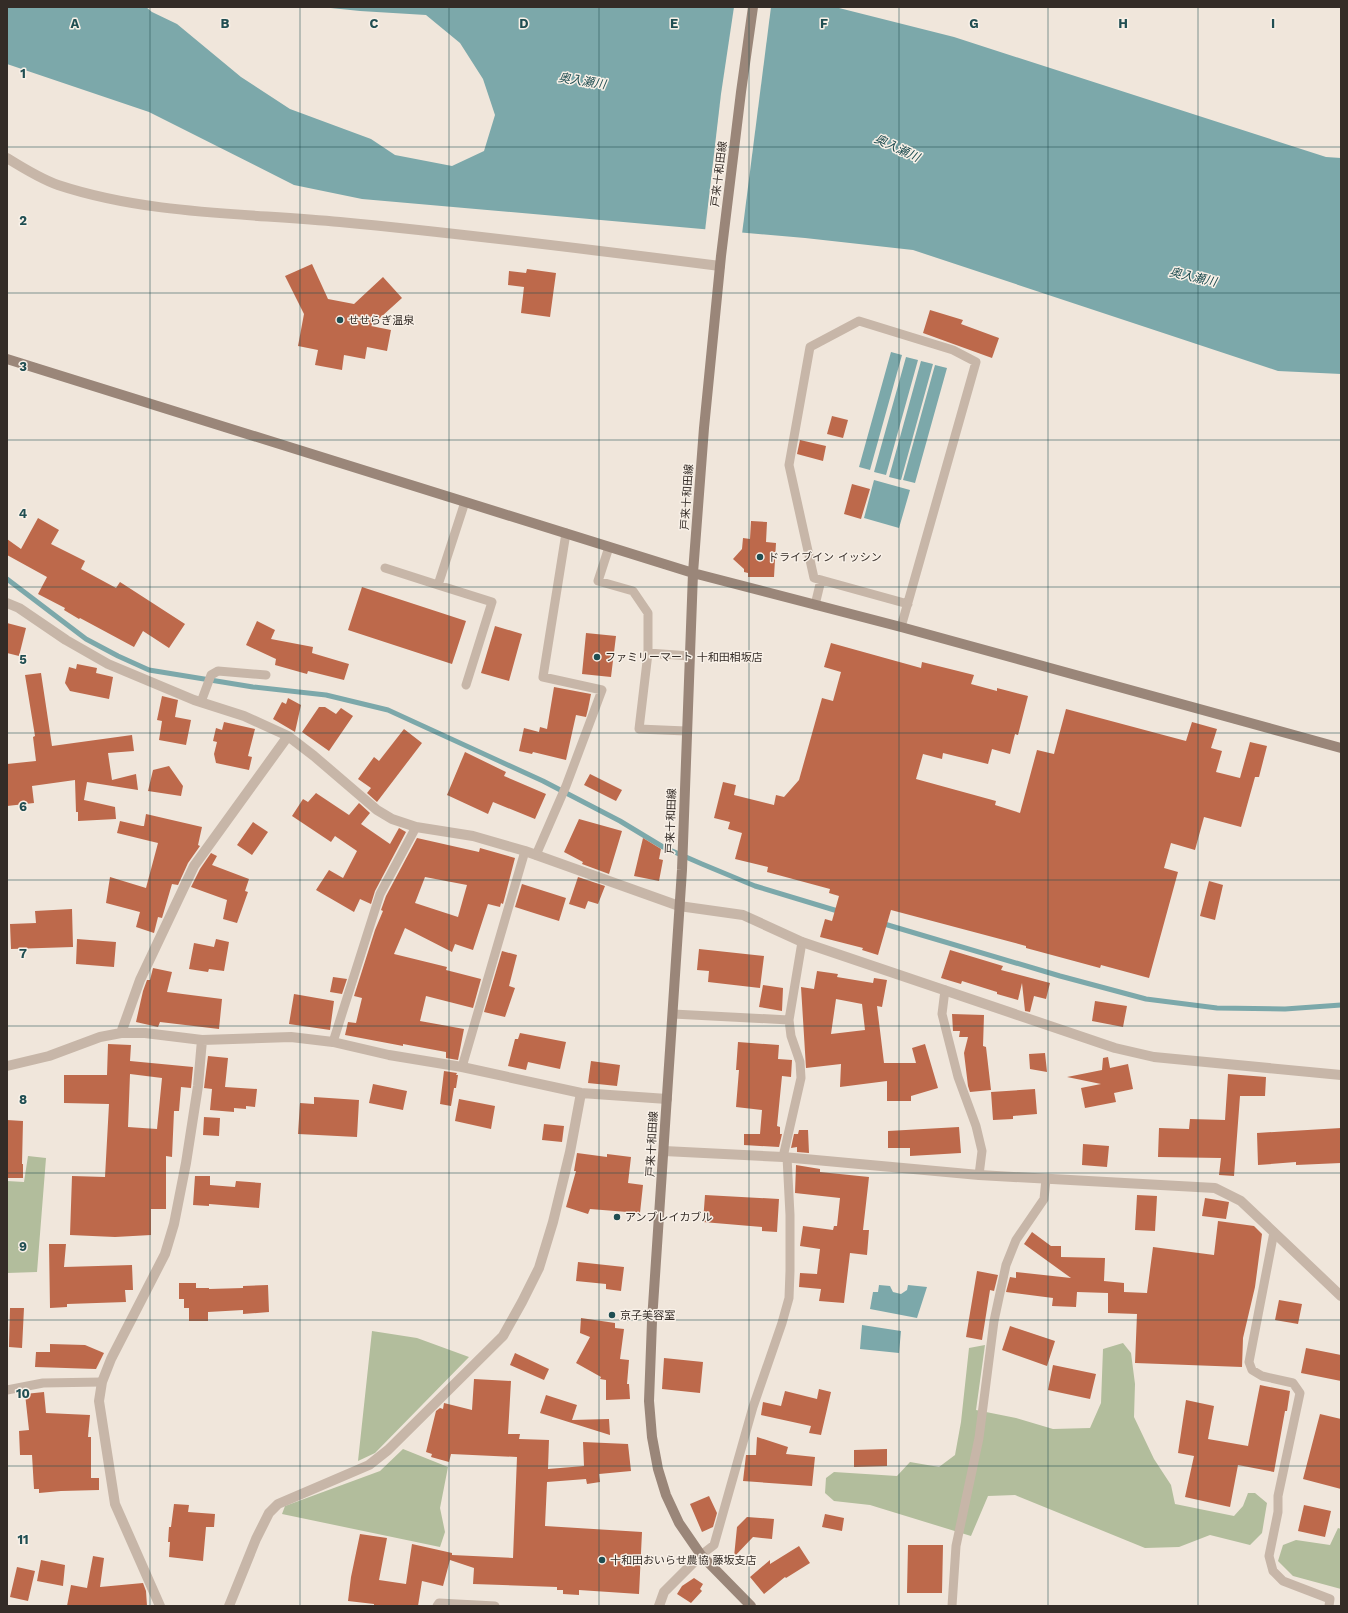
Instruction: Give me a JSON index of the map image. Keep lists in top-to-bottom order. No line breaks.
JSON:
{"streets":{"main road":["戸来十和田線"]},"water":["奥入瀬川"],"places":["せせらぎ温泉","ドライブイン イッシン","ファミリーマート 十和田相坂店","アンブレイカブル","京子美容室","十和田おいらせ農協 藤坂支店"],"grid":{"columns":["A","B","C","D","E","F","G","H","I"],"rows":["1","2","3","4","5","6","7","8","9","10","11"]}}
